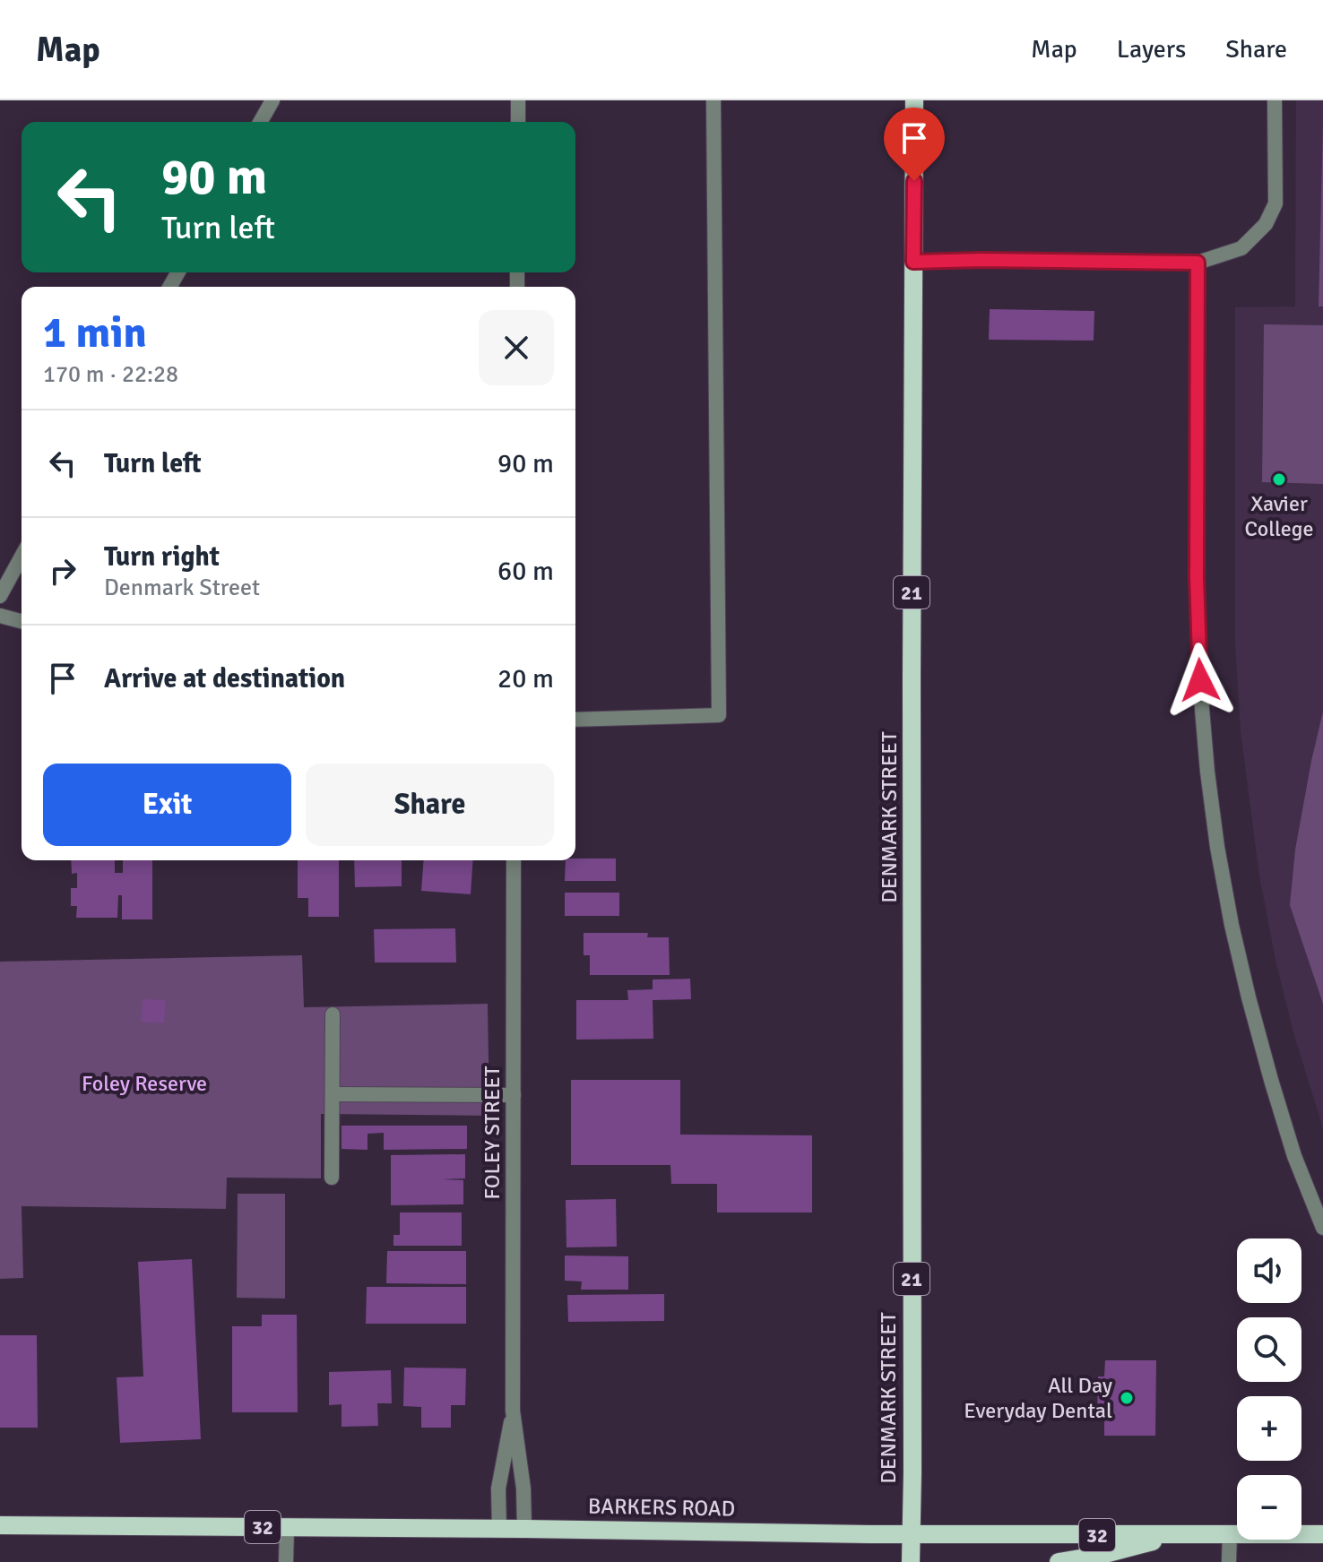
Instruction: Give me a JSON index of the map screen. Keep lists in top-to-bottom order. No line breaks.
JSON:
{"streets":{"main road":["21","DENMARK STREET","BARKERS ROAD","32"],"street":["FOLEY STREET"]},"crossings":[["21","DENMARK STREET"],["21","BARKERS ROAD"],["DENMARK STREET","BARKERS ROAD"],["FOLEY STREET","BARKERS ROAD"]],"parks":["Foley Reserve"],"places":["Xavier College","All Day Everyday Dental"],"page":{"header":"Map","nav":["Map","Layers","Share"],"turn":["90 m","Turn left"],"heading":["1 min","170 m · 22:28"],"list":[{"name":"Turn left","value":"90 m"},{"name":"Turn right","note":"Denmark Street","value":"60 m"},{"name":"Arrive at destination","value":"20 m"}],"buttons":["Exit","Share"],"map_buttons":["+","−"]}}
